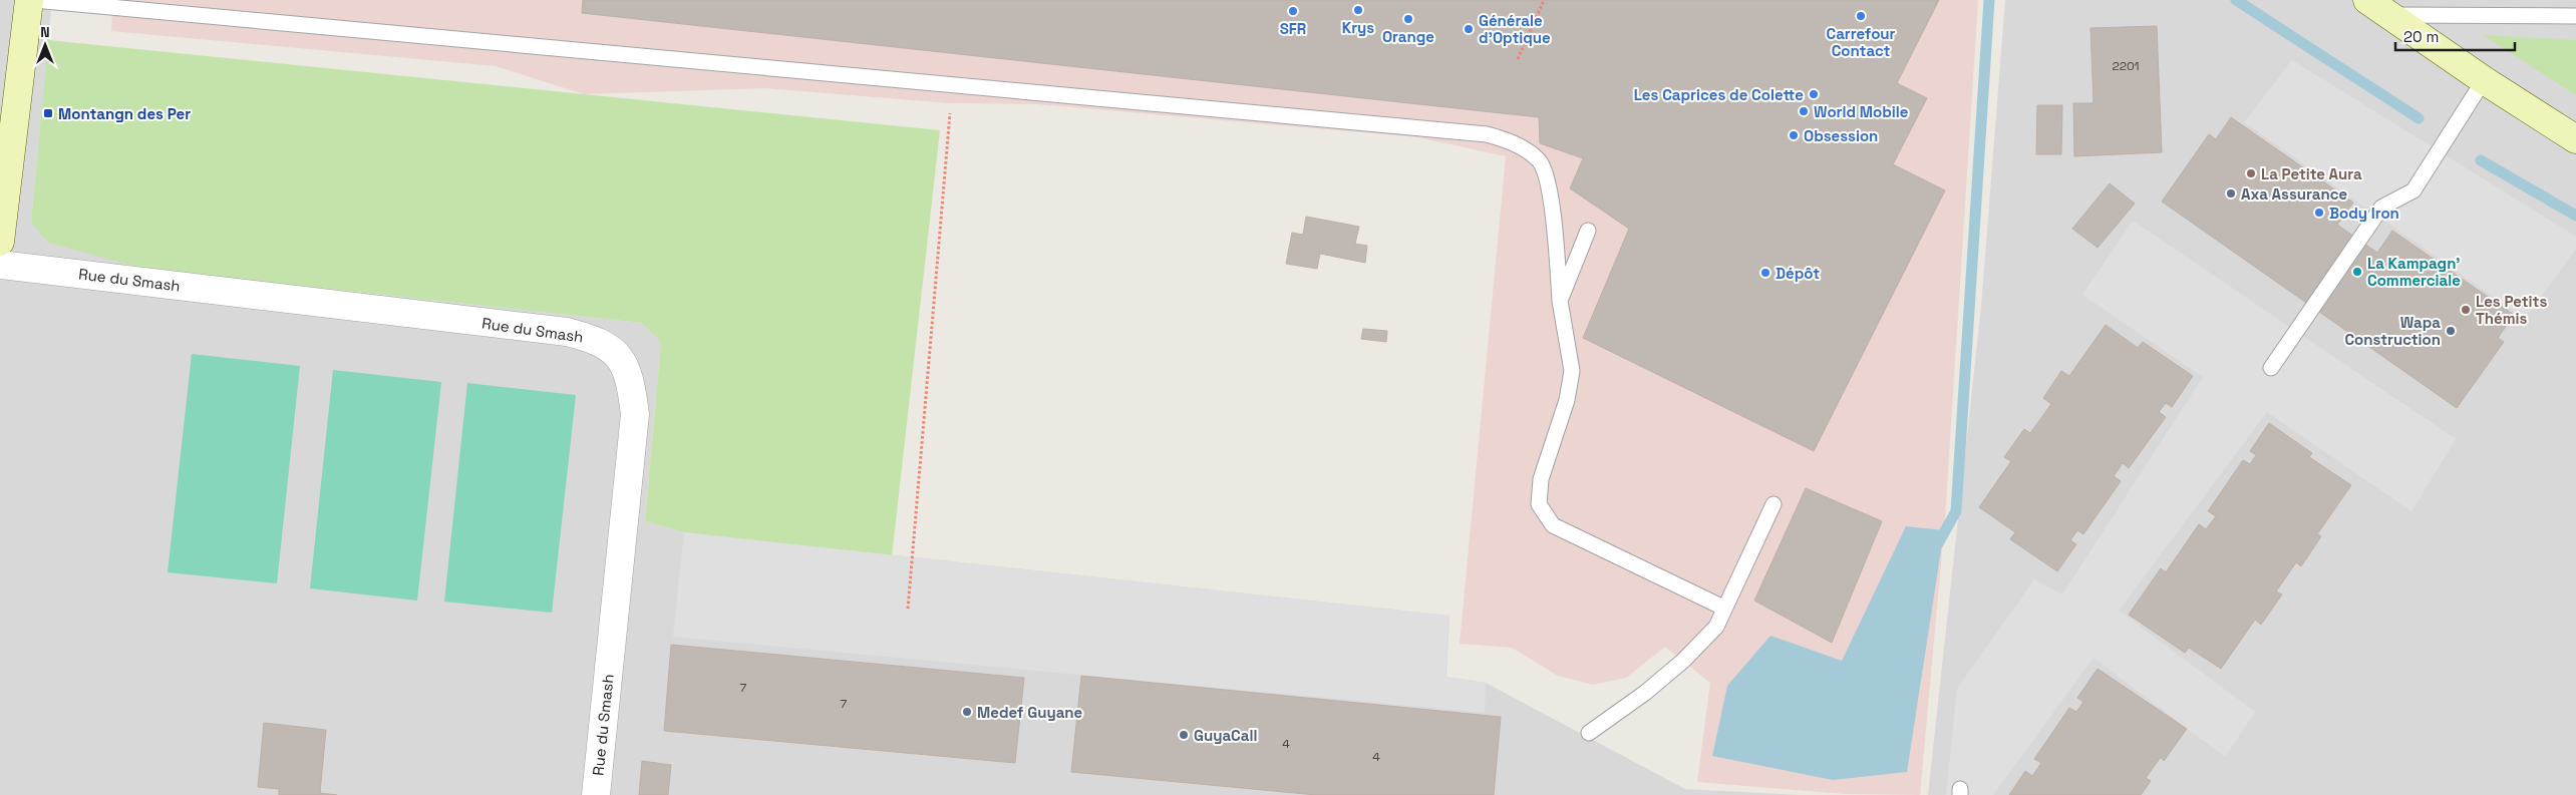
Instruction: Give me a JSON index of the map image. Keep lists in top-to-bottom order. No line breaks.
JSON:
{"streets":{"street":["Rue du Smash"]},"places":{"other":["Krys","SFR","Carrefour Contact","Orange","Générale d'Optique","Les Caprices de Colette","World Mobile","Obsession","La Petite Aura","Axa Assurance","Body Iron","La Kampagn' Commerciale","Dépôt","Les Petits Thémis","Wapa Construction","Medef Guyane","GuyaCall"],"transit":["Montangn des Per"]},"house_numbers":["2201","7","7","4","4"],"scale_bar":"20 m","north":"top"}
